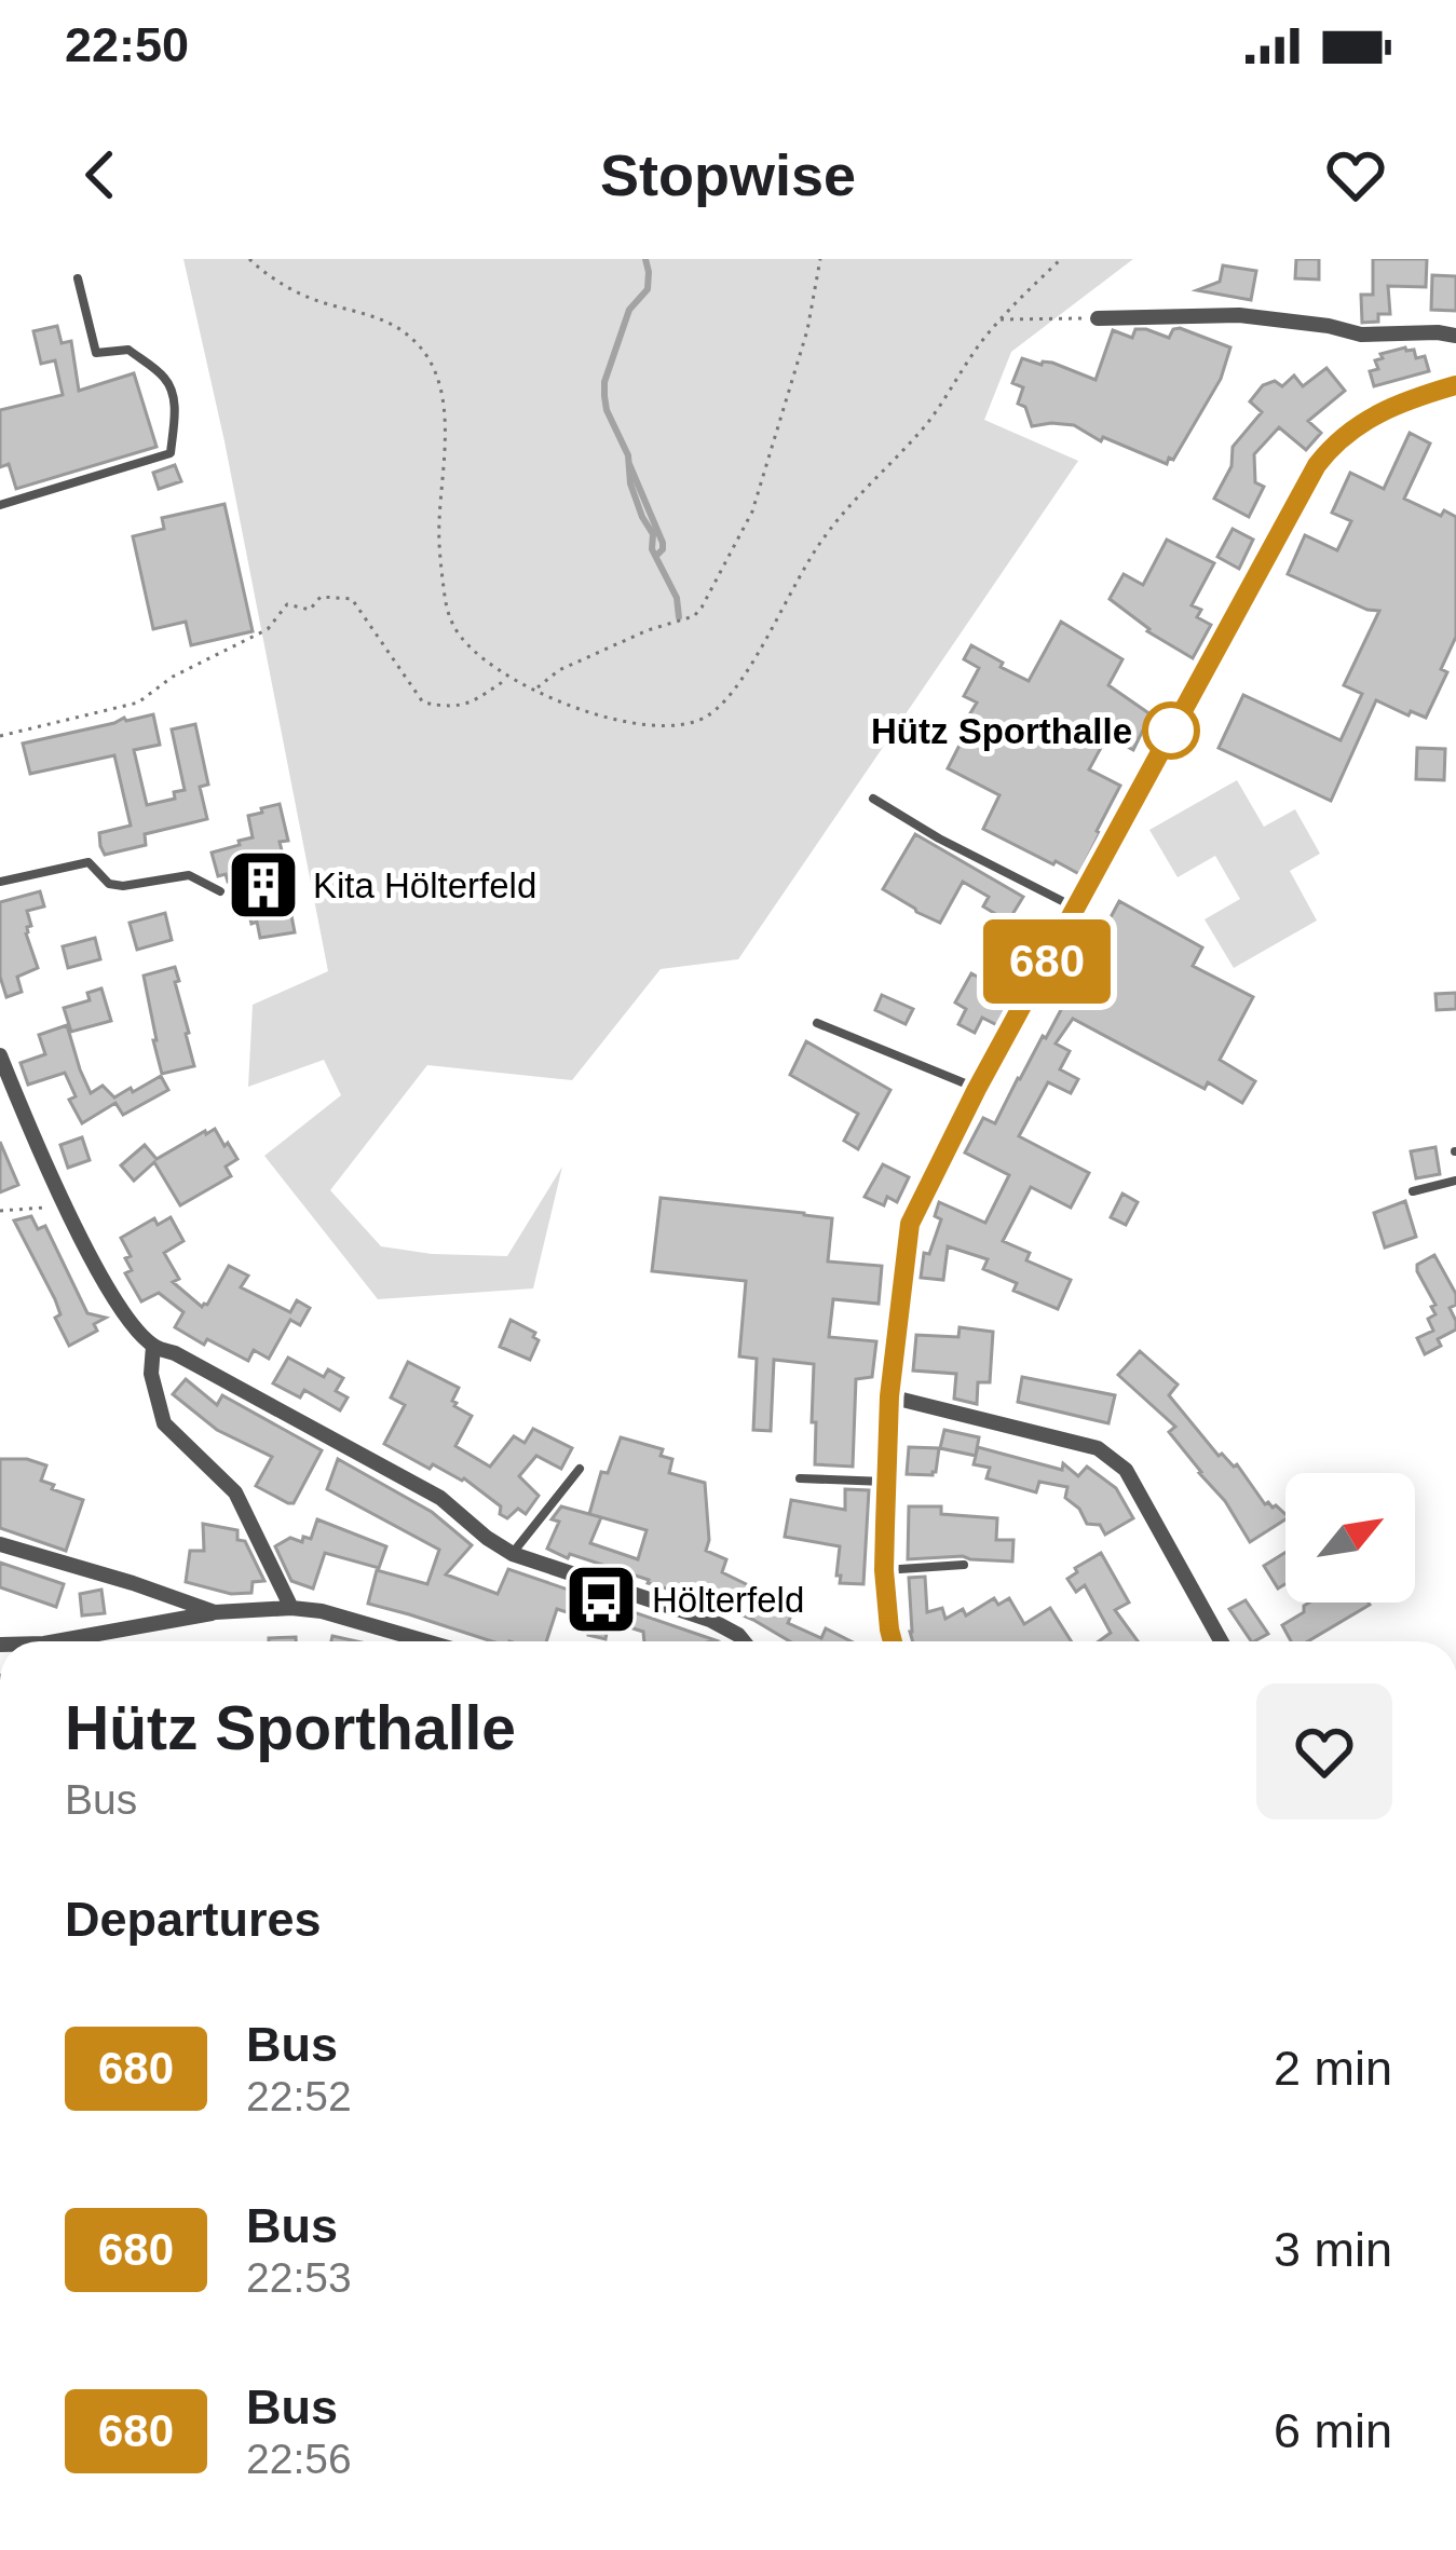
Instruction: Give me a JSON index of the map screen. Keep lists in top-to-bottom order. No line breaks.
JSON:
{"places":{"other":["Hütz Sporthalle"],"building":["Kita Hölterfeld"],"bus stop":["Hölterfeld"]},"lines":["bus line 680"],"north":"top right","page":{"status":"22:50","header":"Stopwise","on_map":"680","heading":[["Hütz Sporthalle","Bus"],"Departures"],"list":[{"mark":"680","name":"Bus","note":"22:52","value":"2 min"},{"mark":"680","name":"Bus","note":"22:53","value":"3 min"},{"mark":"680","name":"Bus","note":"22:56","value":"6 min"}]}}
